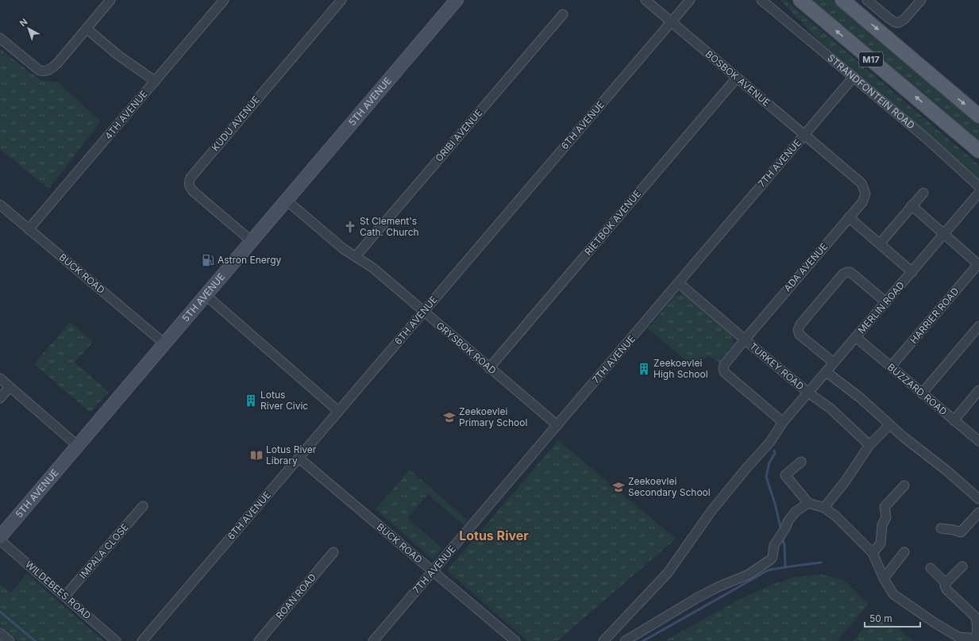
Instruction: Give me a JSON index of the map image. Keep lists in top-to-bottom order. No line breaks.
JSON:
{"streets":{"main road":["M17","5TH AVENUE"],"street":["BOSBOK AVENUE","STRANDFONTEIN ROAD","4TH AVENUE","KUDU AVENUE","6TH AVENUE","ORIBI AVENUE","7TH AVENUE","RIETBOK AVENUE","ADA AVENUE","BUCK ROAD","MERLIN ROAD","HARRIER ROAD","GRYSBOK ROAD","TURKEY ROAD","BUZZARD ROAD","IMPALA CLOSE","WILDEBEES ROAD","ROAN ROAD"]},"crossings":[["BOSBOK AVENUE","6TH AVENUE"],["BOSBOK AVENUE","7TH AVENUE"],["BOSBOK AVENUE","RIETBOK AVENUE"],["BOSBOK AVENUE","ADA AVENUE"],["STRANDFONTEIN ROAD","7TH AVENUE"],["5TH AVENUE","KUDU AVENUE"],["5TH AVENUE","BUCK ROAD"],["5TH AVENUE","GRYSBOK ROAD"],["4TH AVENUE","BUCK ROAD"],["6TH AVENUE","BUCK ROAD"],["6TH AVENUE","GRYSBOK ROAD"],["ORIBI AVENUE","GRYSBOK ROAD"],["7TH AVENUE","ADA AVENUE"],["7TH AVENUE","BUCK ROAD"],["7TH AVENUE","GRYSBOK ROAD"],["RIETBOK AVENUE","GRYSBOK ROAD"],["ADA AVENUE","MERLIN ROAD"],["ADA AVENUE","TURKEY ROAD"],["MERLIN ROAD","TURKEY ROAD"],["MERLIN ROAD","BUZZARD ROAD"],["HARRIER ROAD","BUZZARD ROAD"],["IMPALA CLOSE","WILDEBEES ROAD"]],"districts":["Lotus River"],"places":{"church":["St Clement's Cath. Church"],"fuel station":["Astron Energy"],"building":["Zeekoevlei High School","Lotus River Civic"],"school or university":["Zeekoevlei Primary School","Zeekoevlei Secondary School"],"library":["Lotus River Library"]},"scale_bar":"50 m","north":"top left"}
